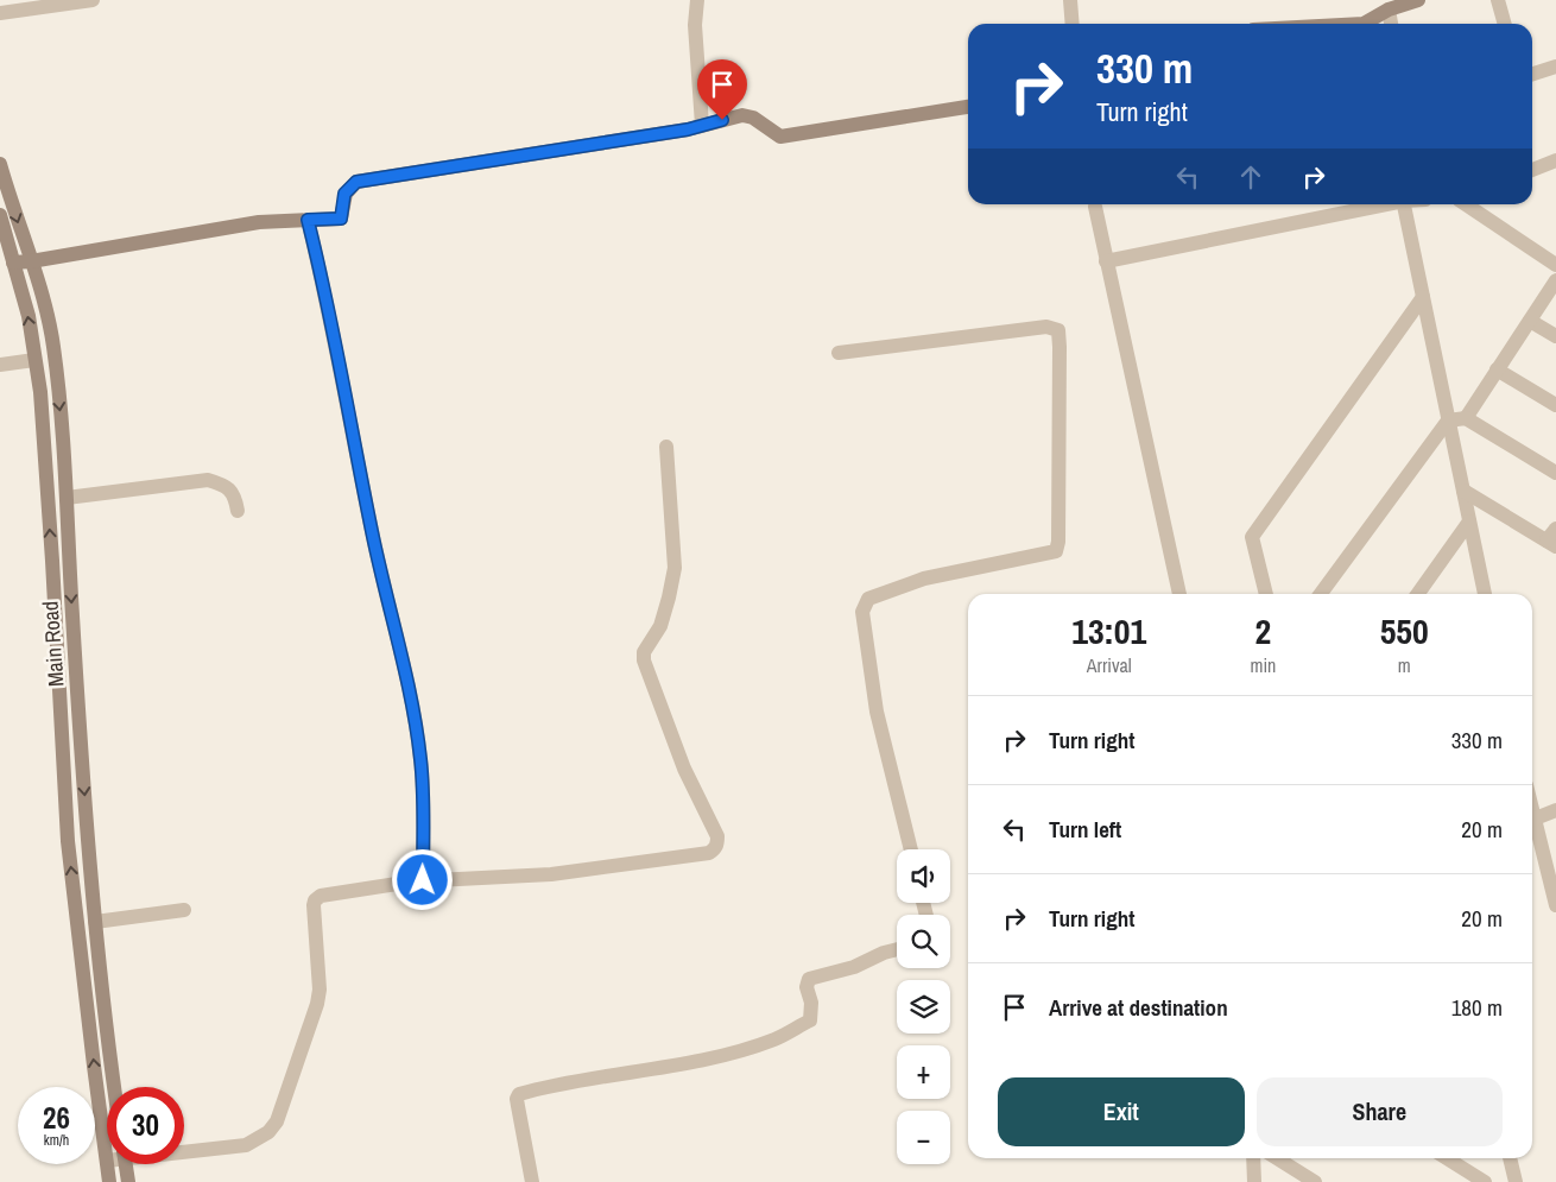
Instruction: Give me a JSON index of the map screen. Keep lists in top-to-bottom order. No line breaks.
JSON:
{"streets":{"main road":["Main Road"]},"page":{"turn":["330 m","Turn right"],"eta":["13:01","Arrival","2","min","550","m"],"list":[{"name":"Turn right","value":"330 m"},{"name":"Turn left","value":"20 m"},{"name":"Turn right","value":"20 m"},{"name":"Arrive at destination","value":"180 m"}],"map_buttons":["+","−"],"buttons":["Exit","Share"],"speed":"26 km/h","limit":"30"}}
